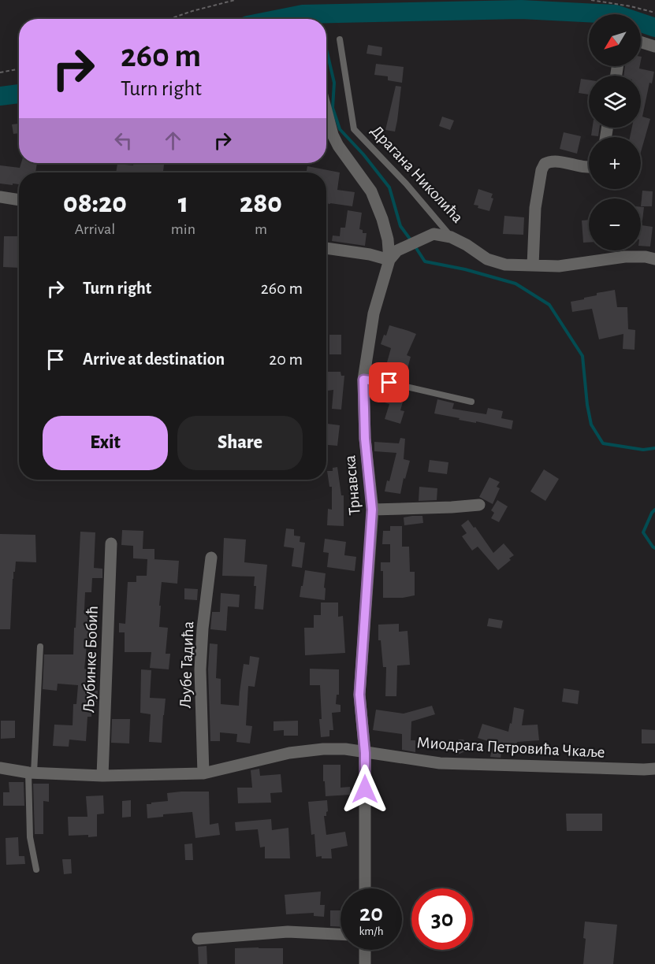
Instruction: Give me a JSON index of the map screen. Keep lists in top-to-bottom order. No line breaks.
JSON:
{"streets":{"street":["Драгана Николића","Трнавска","Љубинке Бобић","Љубе Тадића","Миодрага Петровића Чкаље"]},"crossings":[["Трнавска","Миодрага Петровића Чкаље"],["Љубинке Бобић","Миодрага Петровића Чкаље"],["Љубе Тадића","Миодрага Петровића Чкаље"]],"north":"bottom left","page":{"map_buttons":["+","−"],"turn":["260 m","Turn right"],"eta":["08:20","Arrival","1","min","280","m"],"list":[{"name":"Turn right","value":"260 m"},{"name":"Arrive at destination","value":"20 m"}],"buttons":["Exit","Share"],"speed":"20 km/h","limit":"30"}}
